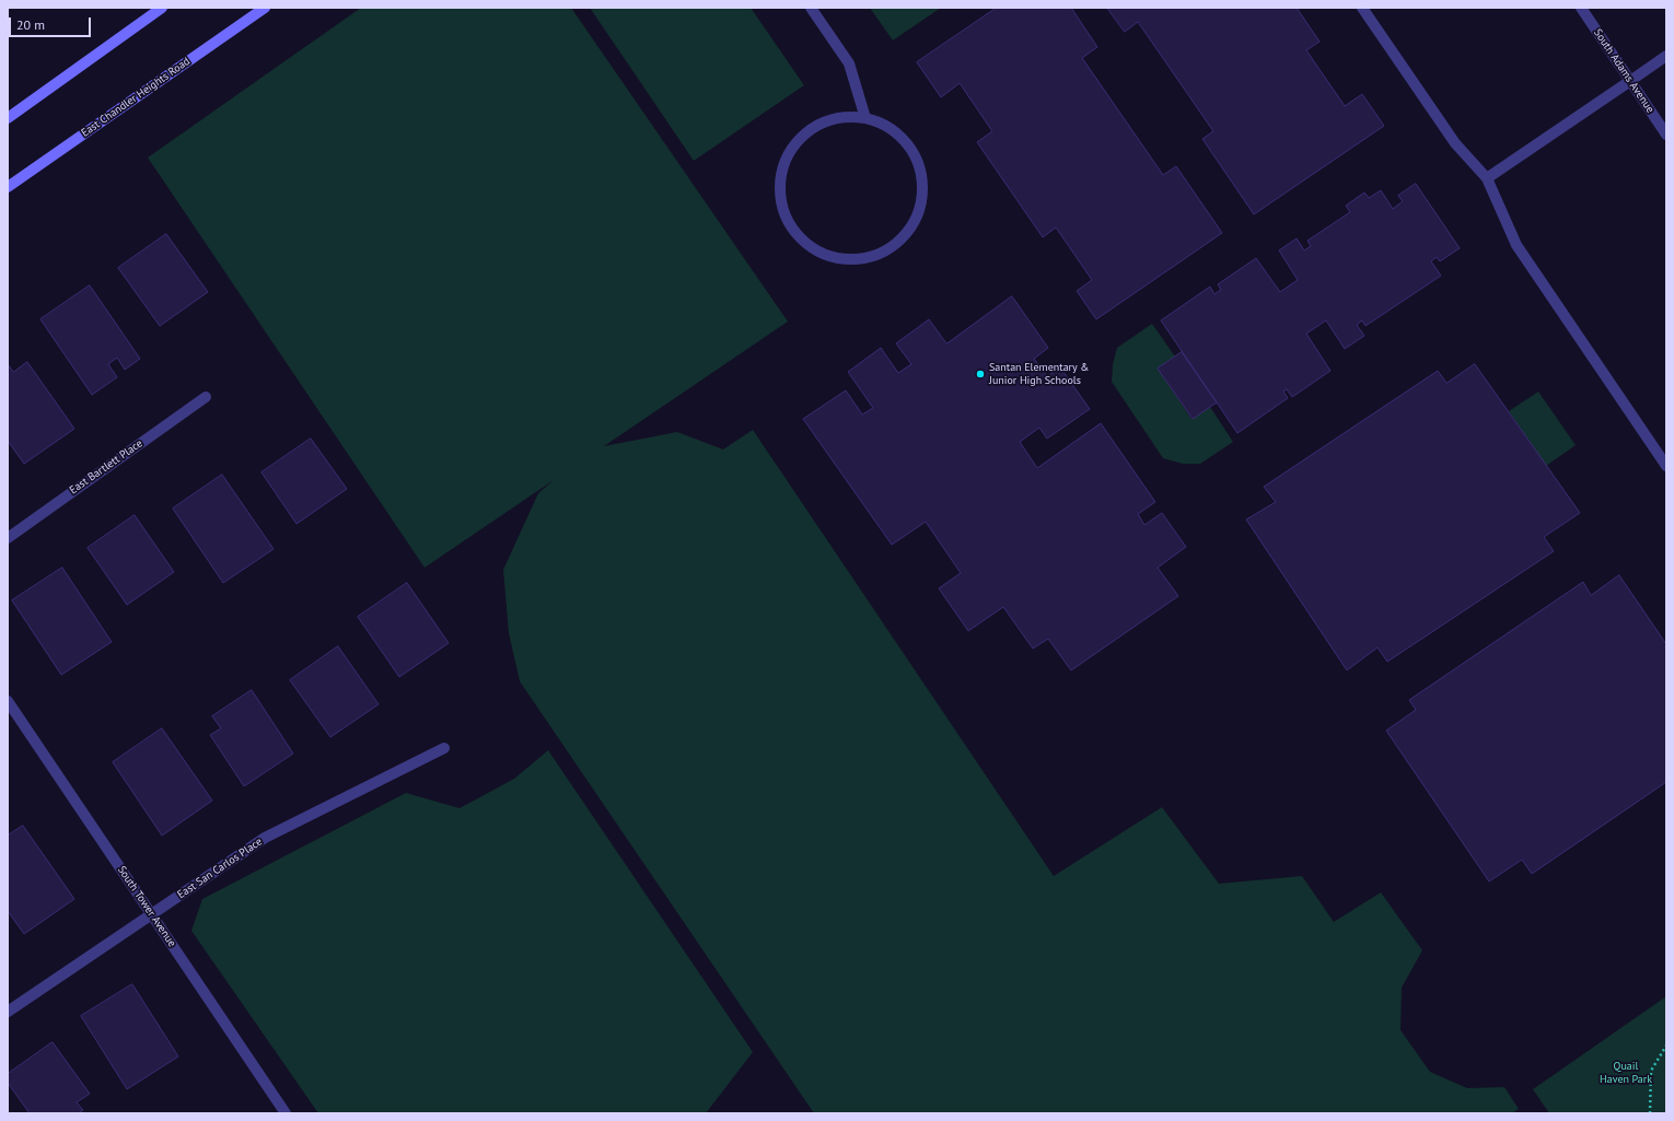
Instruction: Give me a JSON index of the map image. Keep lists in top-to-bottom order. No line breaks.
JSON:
{"streets":{"main road":["East Chandler Heights Road"],"street":["South Adams Avenue","East Bartlett Place","East San Carlos Place","South Tower Avenue"]},"crossings":[["East San Carlos Place","South Tower Avenue"]],"parks":["Quail Haven Park"],"places":["Santan Elementary & Junior High Schools"],"scale_bar":"20 m"}
